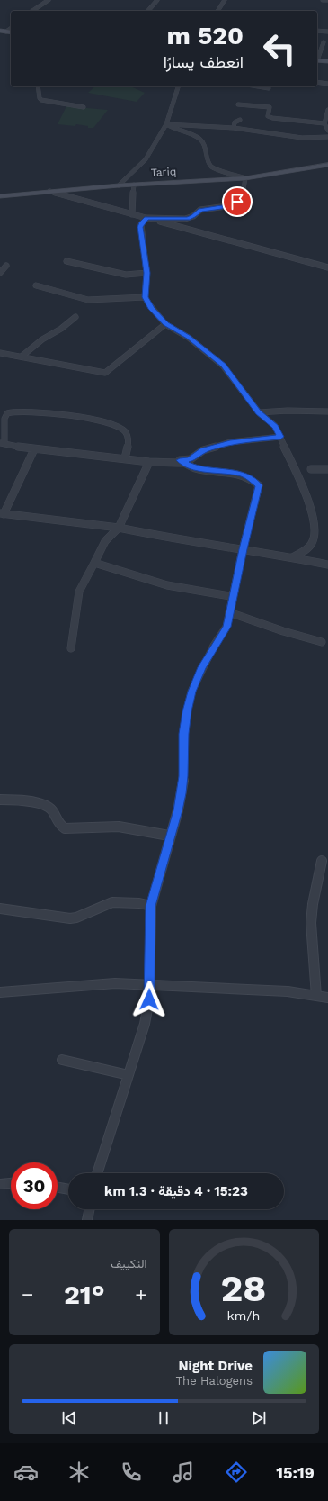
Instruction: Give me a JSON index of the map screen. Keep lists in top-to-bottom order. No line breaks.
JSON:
{"streets":{"main road":["Tariq"]},"page":{"turn":["520 m","انعطف يسارًا"],"limit":"30","trip":"15:23 · 4 دقيقة · 1.3 km","tile":"التكييف","heat":["−","21°","+"],"song":["Night Drive","The Halogens"],"tabs":"15:19","gauge":["28","km/h"]}}
